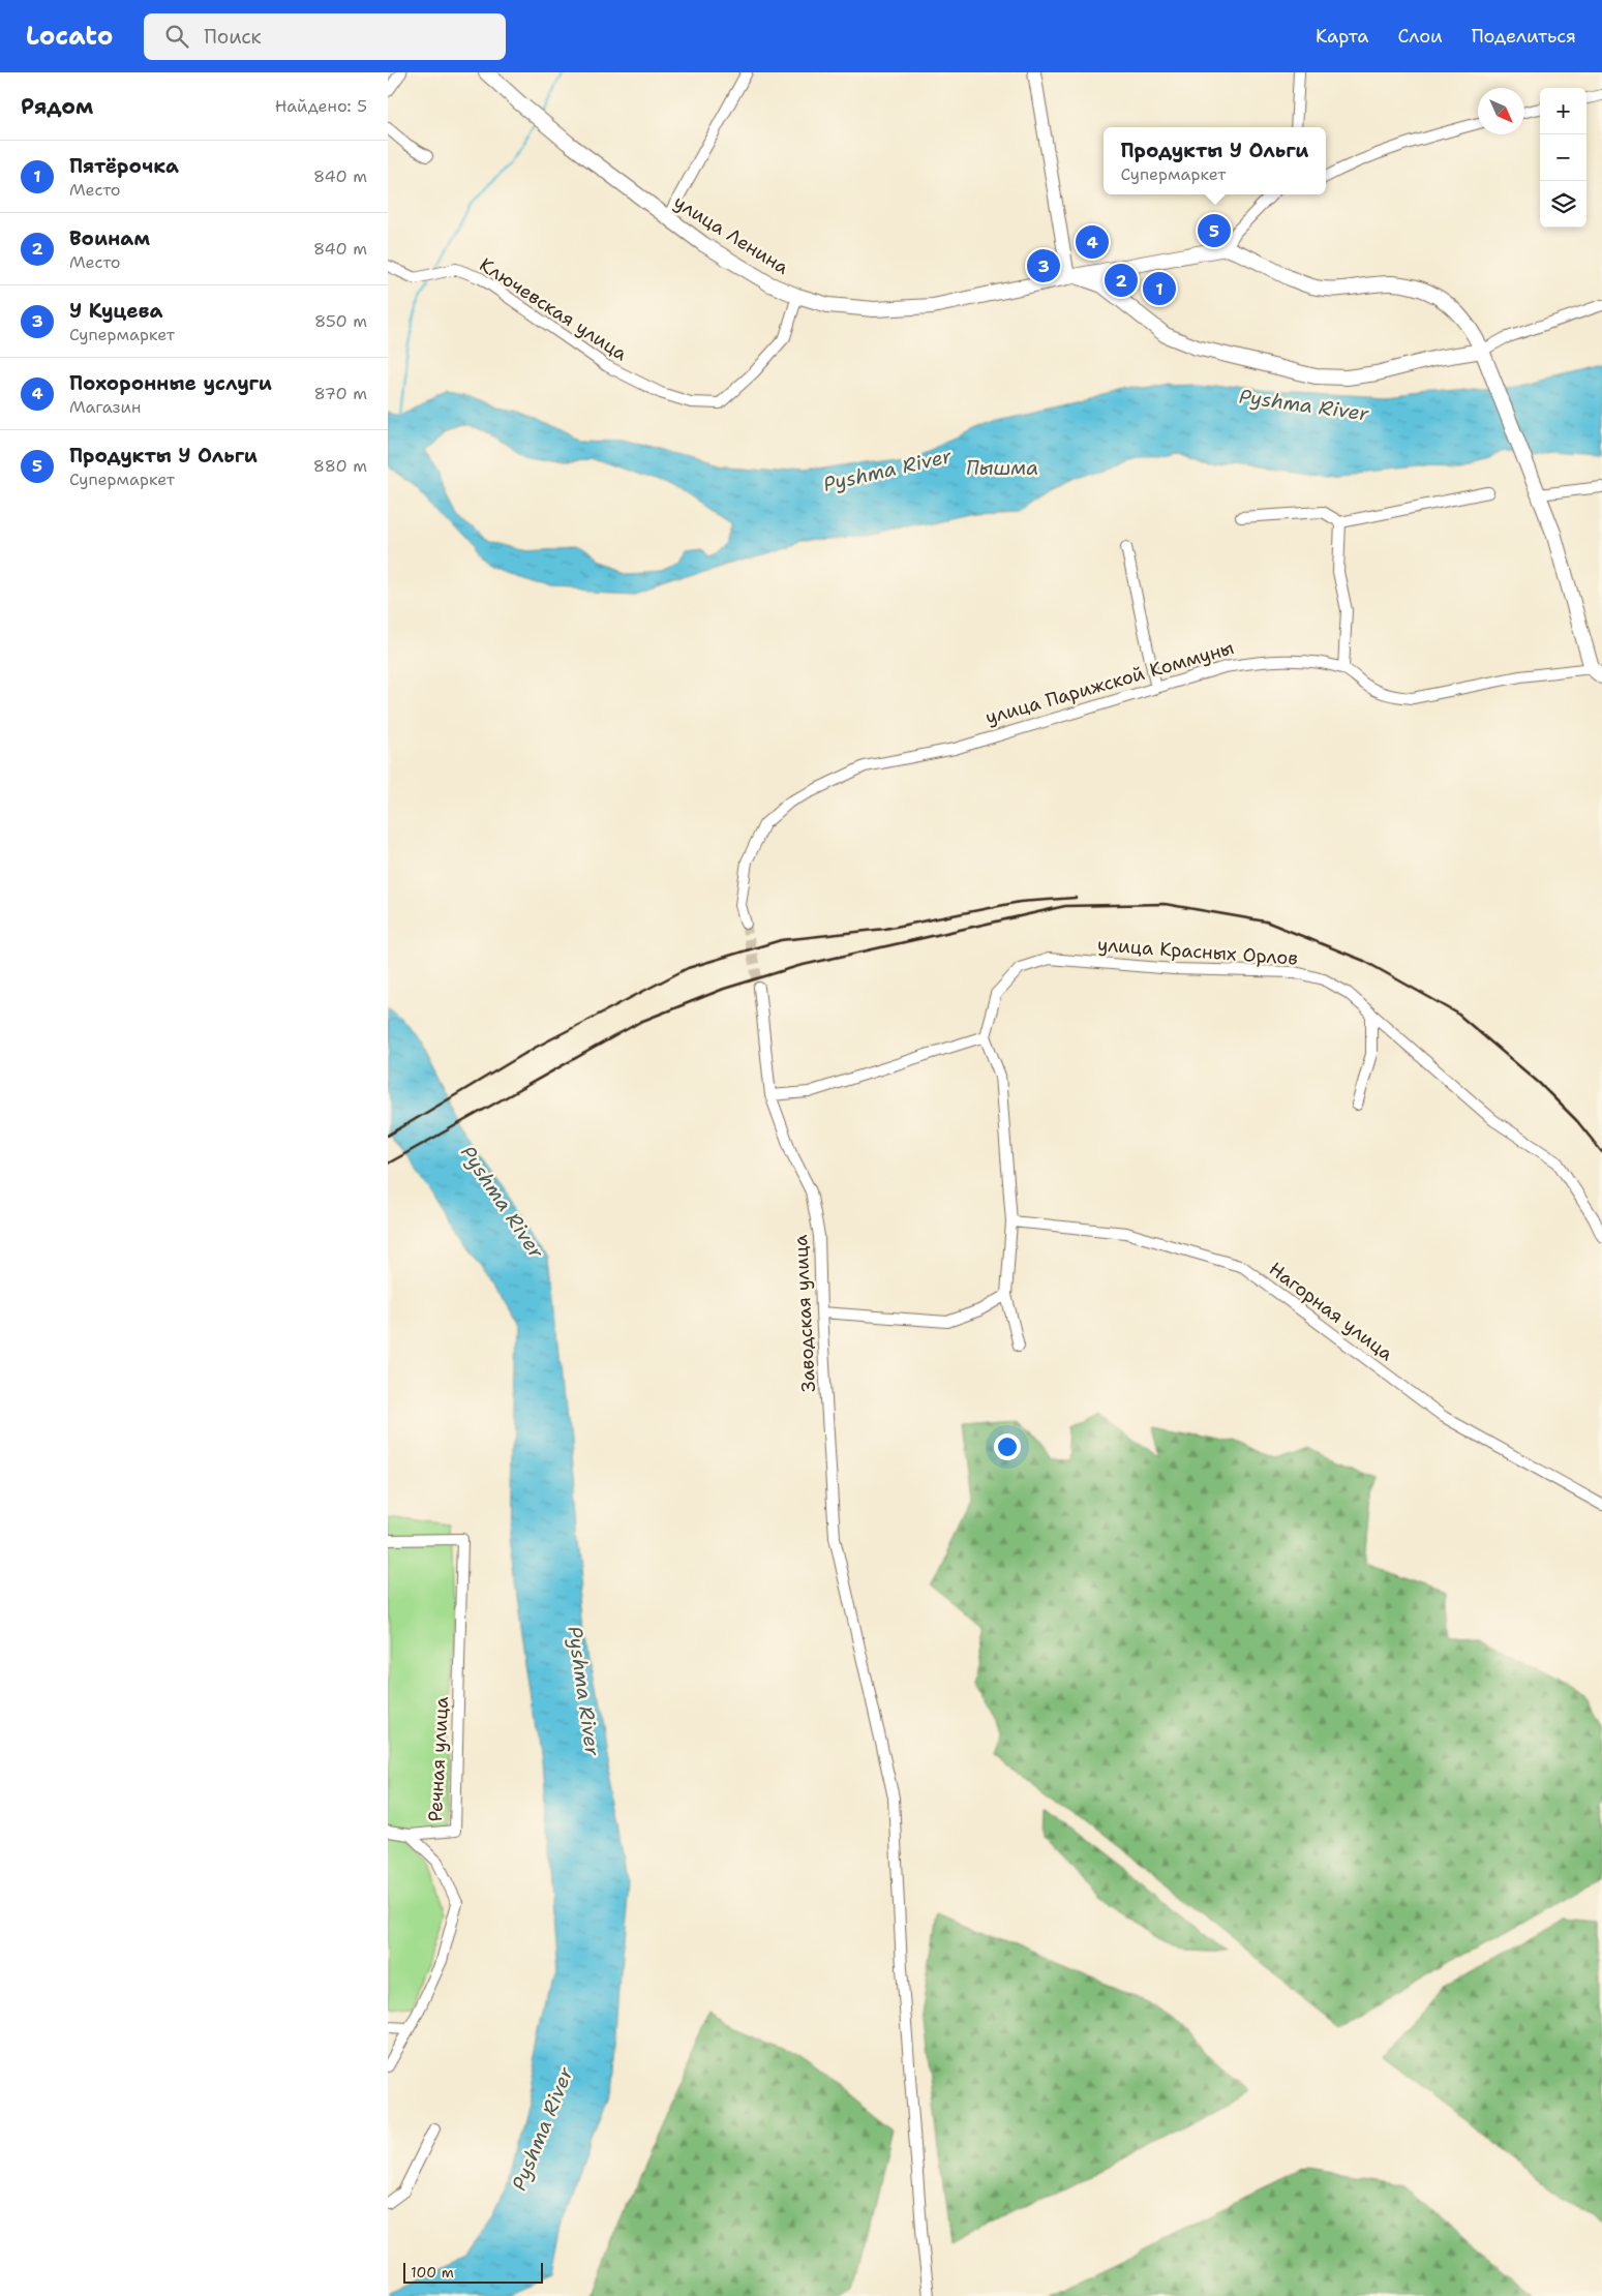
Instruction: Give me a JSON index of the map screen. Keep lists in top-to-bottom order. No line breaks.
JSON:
{"streets":{"main road":["улица Ленина"],"street":["Ключевская улица","улица Парижской Коммуны","улица Красных Орлов","Нагорная улица","Заводская улица","Речная улица"]},"crossings":[["улица Ленина","Ключевская улица"]],"water":["Pyshma River","Пышма"],"scale_bar":"100 m","north":"bottom right","page":{"header":"Locato","search":"Поиск","nav":["Карта","Слои","Поделиться"],"heading":["Рядом","Найдено: 5"],"map_buttons":["+","−"],"popup":["Продукты У Ольги","Супермаркет"],"list":[{"mark":"1","name":"Пятёрочка","note":"Место","value":"840 m"},{"mark":"2","name":"Воинам","note":"Место","value":"840 m"},{"mark":"3","name":"У Куцева","note":"Супермаркет","value":"850 m"},{"mark":"4","name":"Похоронные услуги","note":"Магазин","value":"870 m"},{"mark":"5","name":"Продукты У Ольги","note":"Супермаркет","value":"880 m"}],"pins":["5","4","3","2","1"],"scale":"100 m"}}
